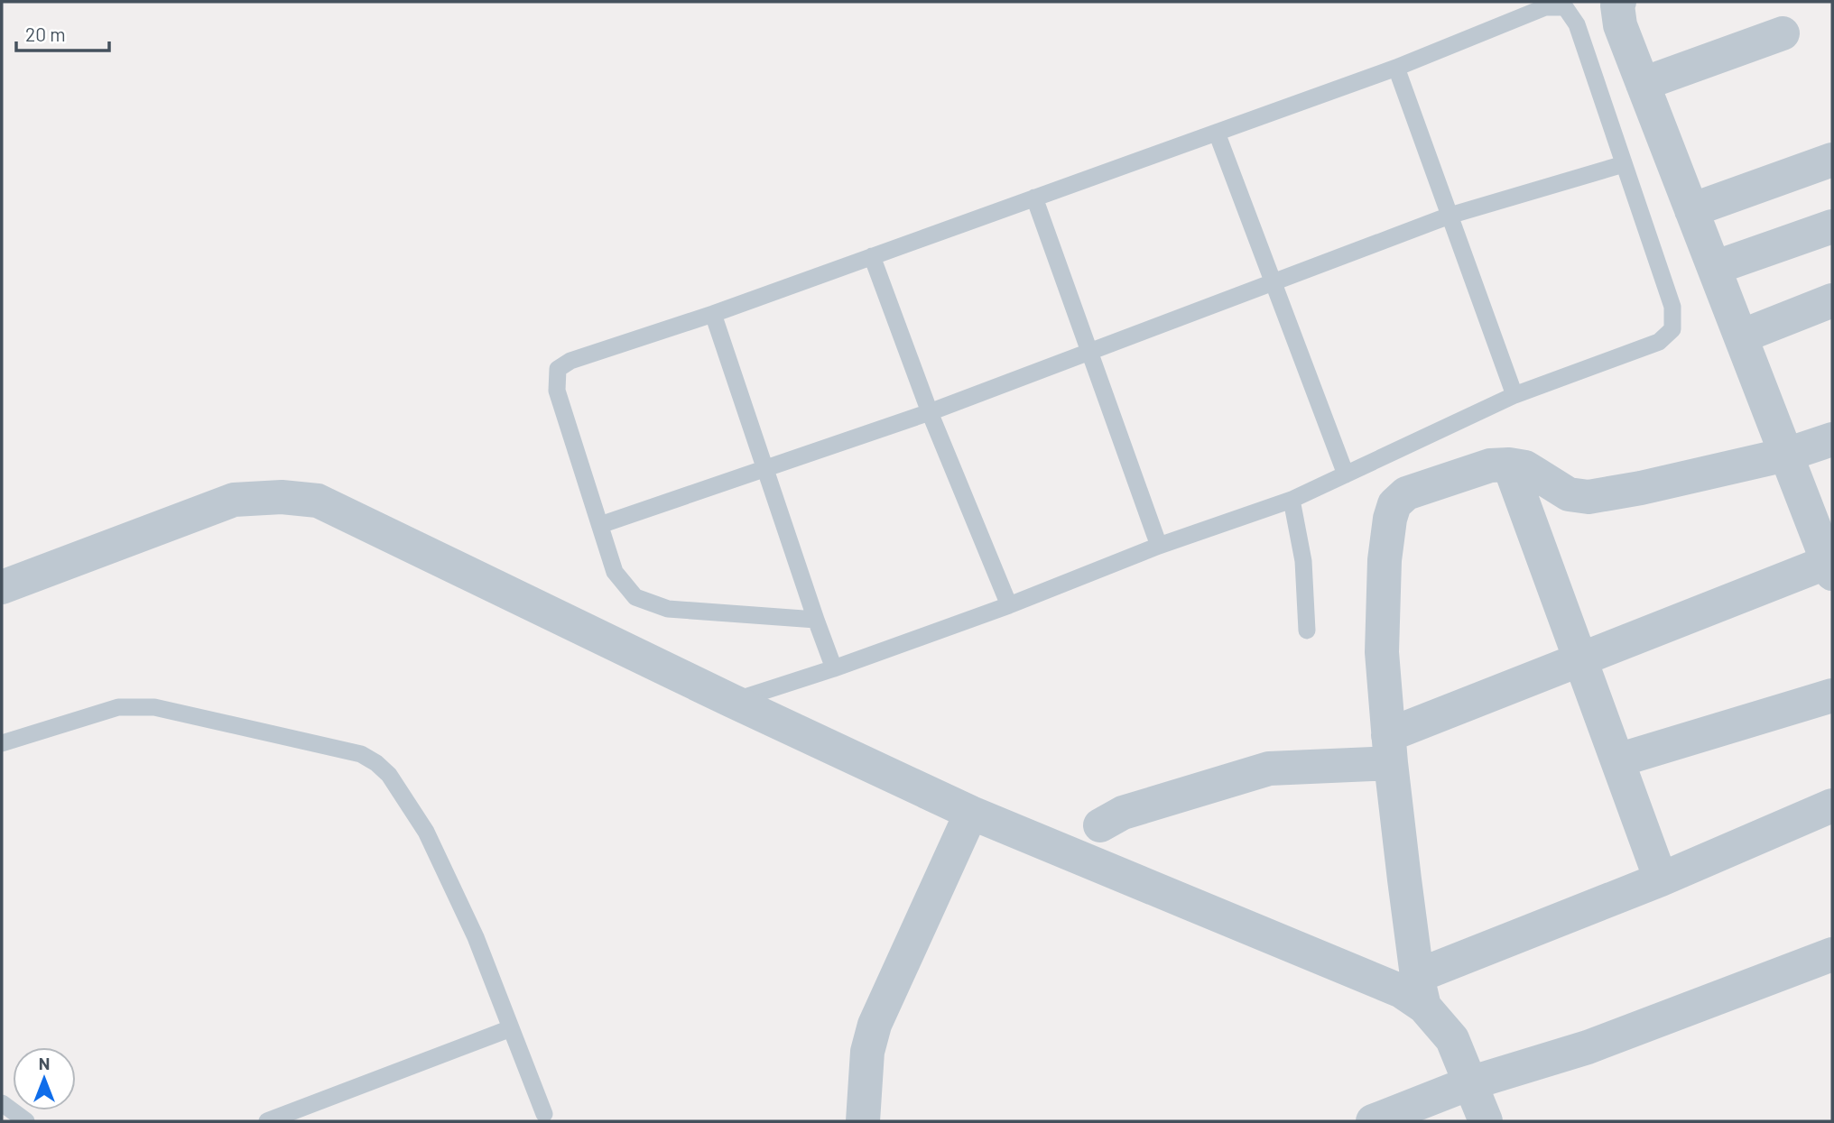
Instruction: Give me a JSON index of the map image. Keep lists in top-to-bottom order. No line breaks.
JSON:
{"scale_bar":"20 m","north":"top"}
